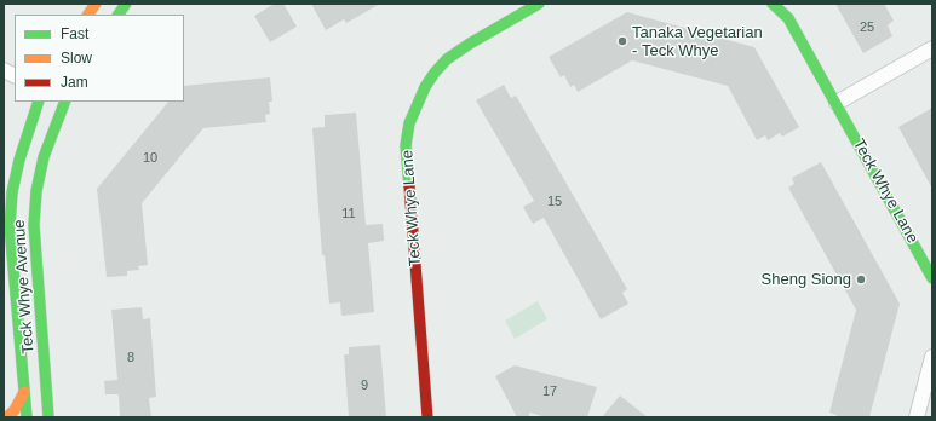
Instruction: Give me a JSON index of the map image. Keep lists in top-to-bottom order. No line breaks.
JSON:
{"streets":{"street":["Teck Whye Lane","Teck Whye Avenue"]},"places":["Tanaka Vegetarian - Teck Whye","Sheng Siong"],"house_numbers":["25","10","15","11","8","9","17"],"legend":["Fast","Slow","Jam"]}
